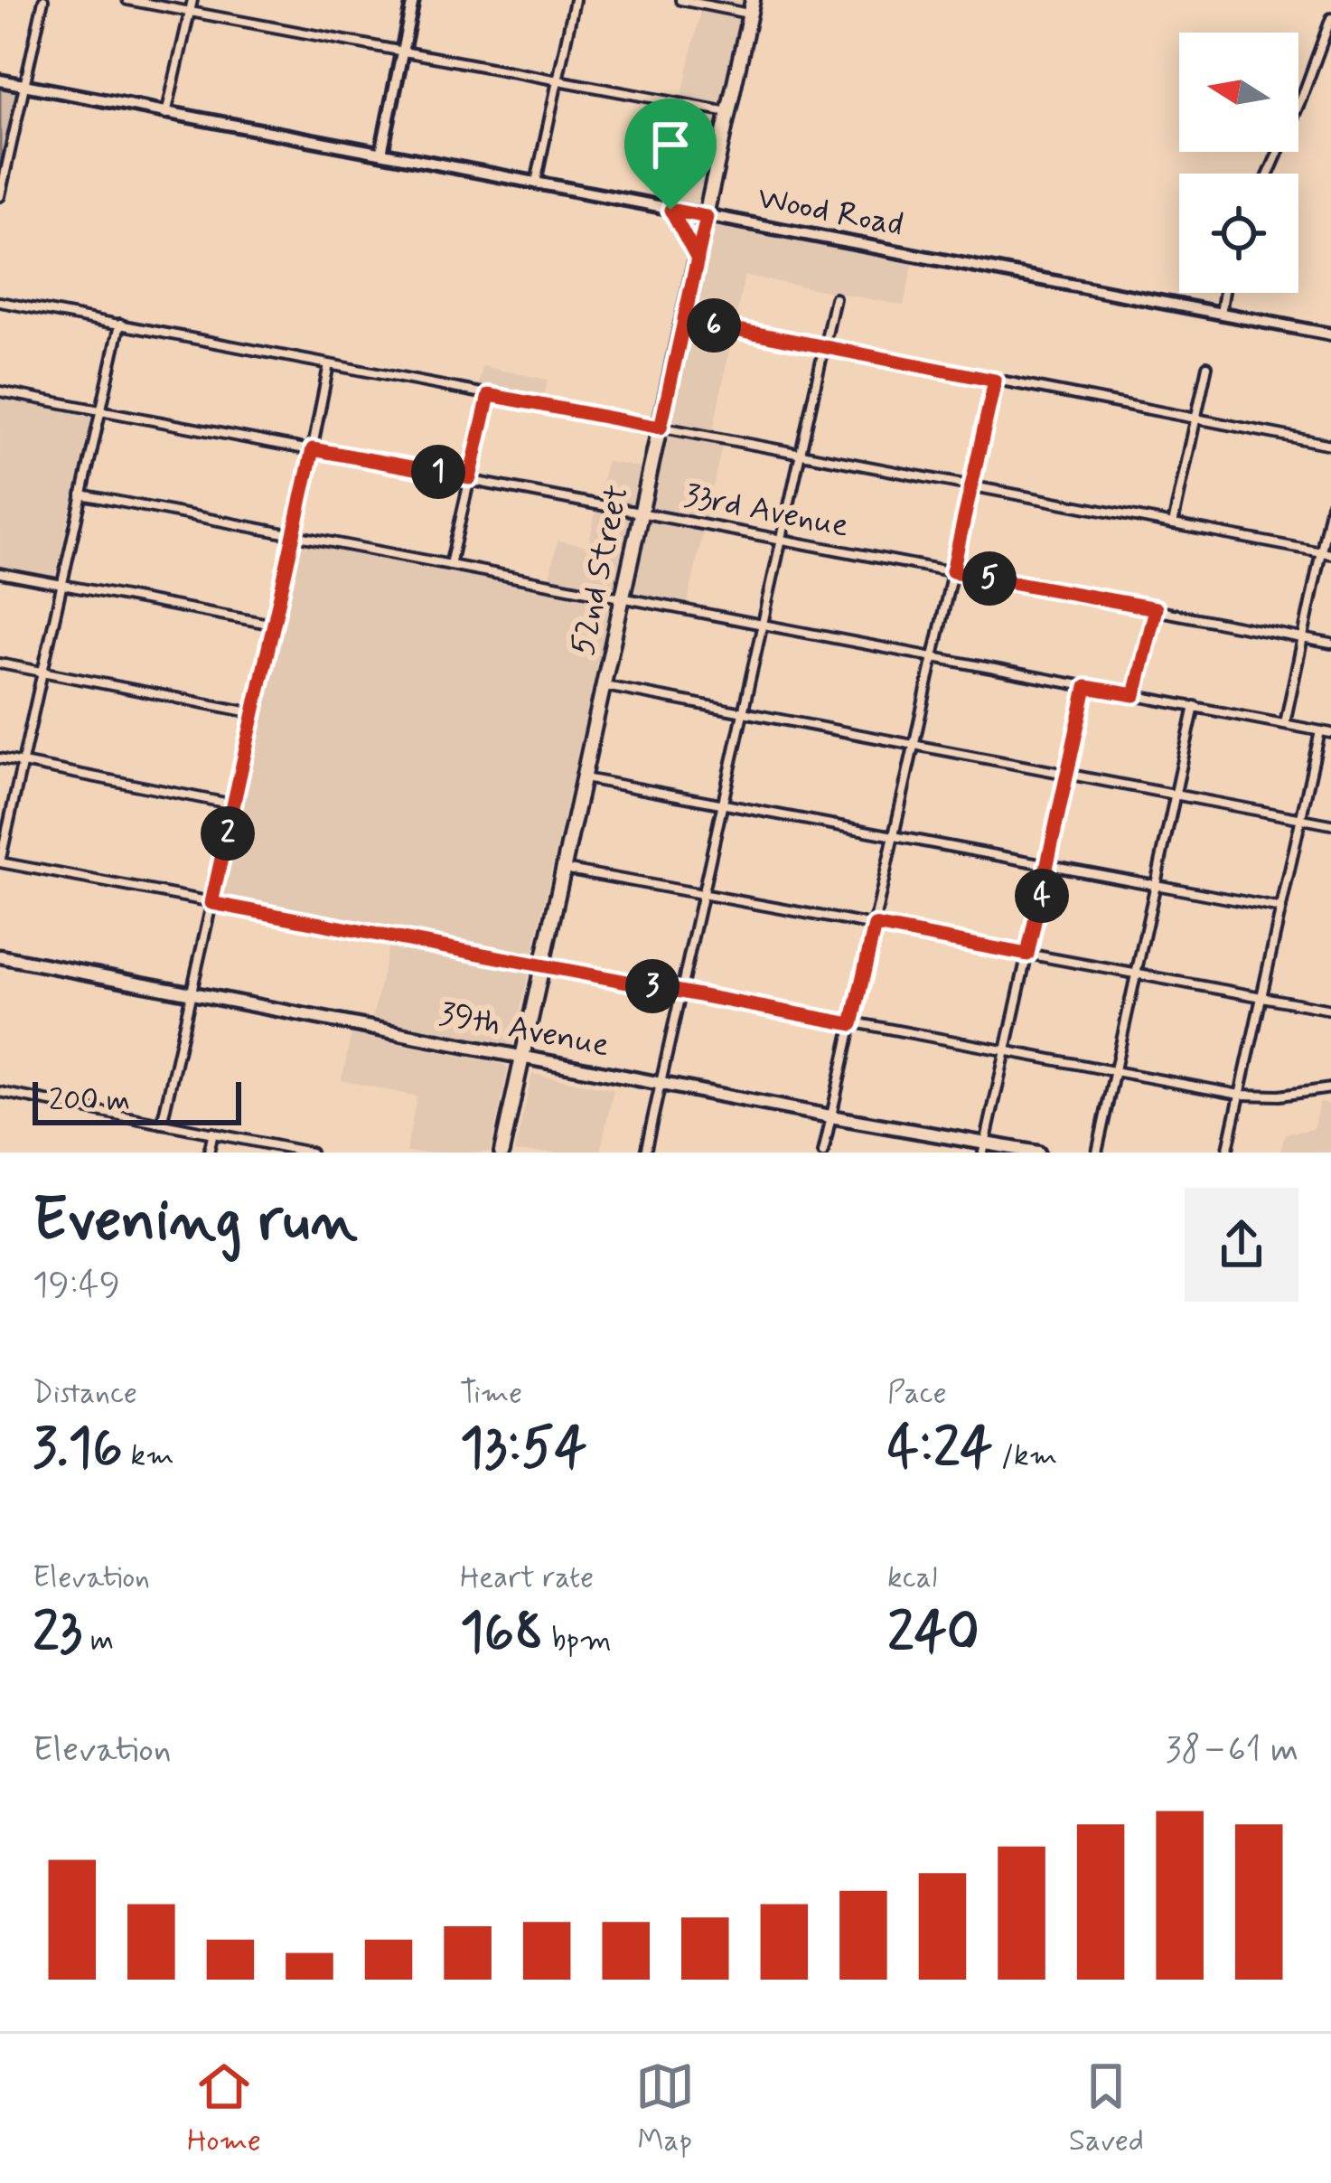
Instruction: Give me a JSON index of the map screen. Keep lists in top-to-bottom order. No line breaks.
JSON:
{"streets":{"main road":["52nd Street","39th Avenue"],"street":["Wood Road","33rd Avenue"]},"crossings":[["Wood Road","52nd Street"],["33rd Avenue","52nd Street"],["52nd Street","39th Avenue"]],"scale_bar":"200 m","north":"left","page":{"pins":["6","1","5","2","4","3"],"scale":"200 m","heading":["Evening run","19:49"],"stats":[["Distance","3.16 km"],["Time","13:54"],["Pace","4:24 /km"],["Elevation","23 m"],["Heart rate","168 bpm"],["kcal","240"]],"chart":["Elevation","38–61 m"],"tabs":["Home","Map","Saved"]}}
